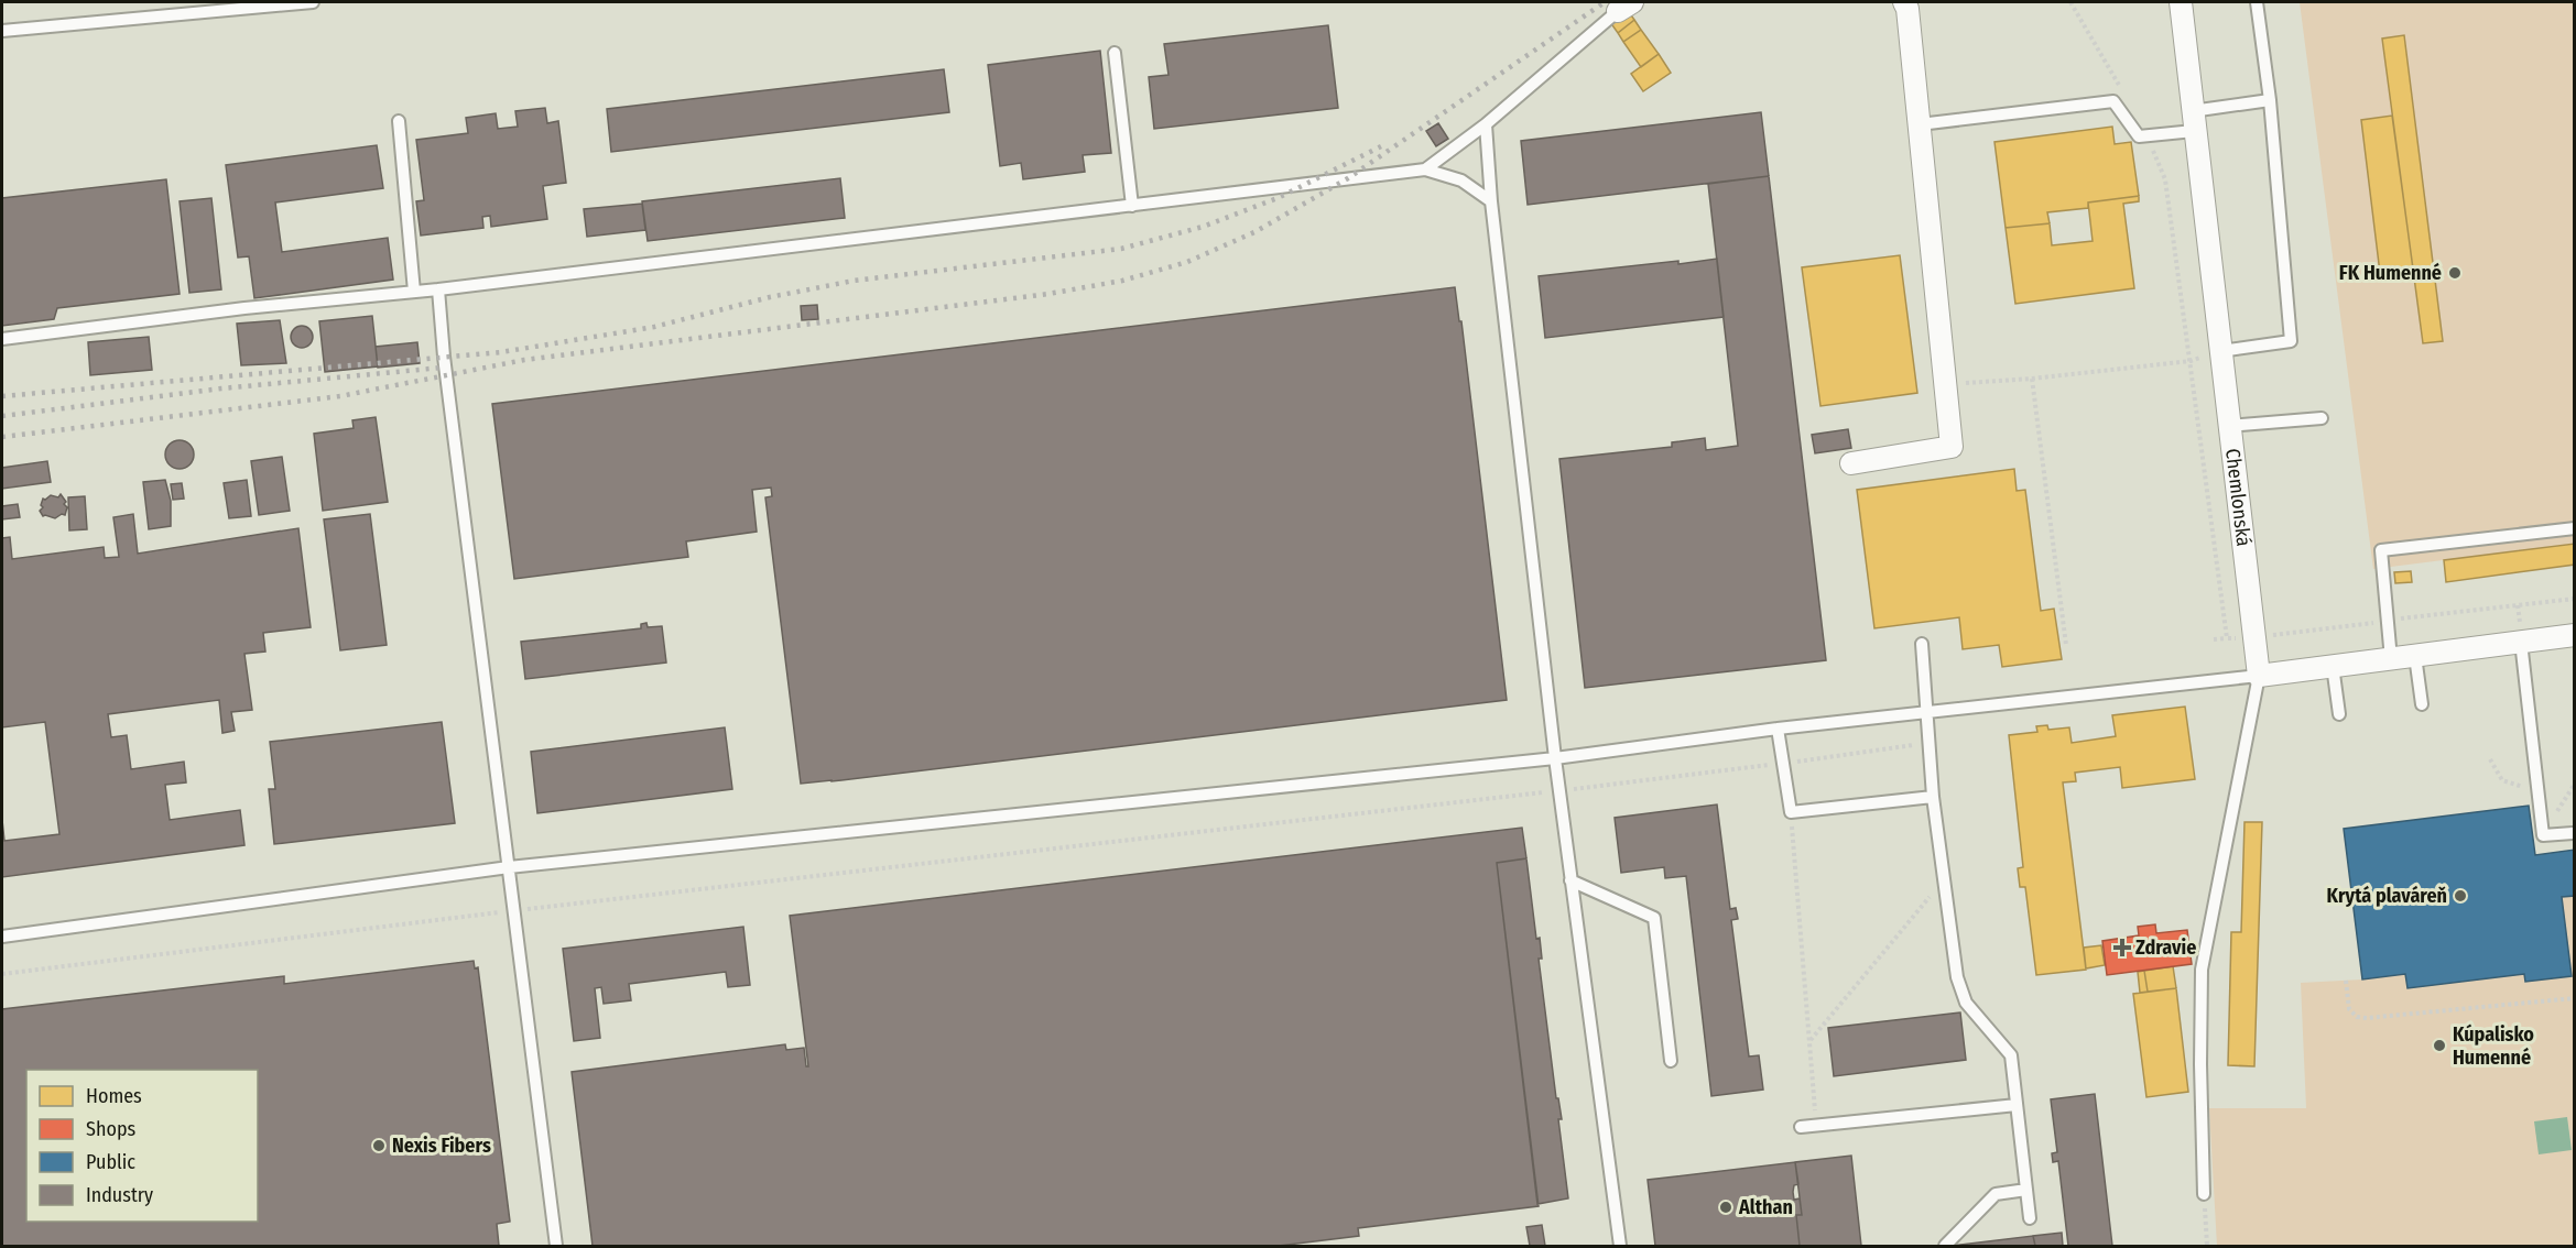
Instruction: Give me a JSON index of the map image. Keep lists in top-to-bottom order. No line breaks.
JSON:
{"streets":{"street":["Chemlonská"]},"places":{"other":["FK Humenné","Krytá plaváreň","Kúpalisko Humenné","Nexis Fibers","Althan"],"health":["Zdravie"]},"legend":["Homes","Shops","Public","Industry"]}
